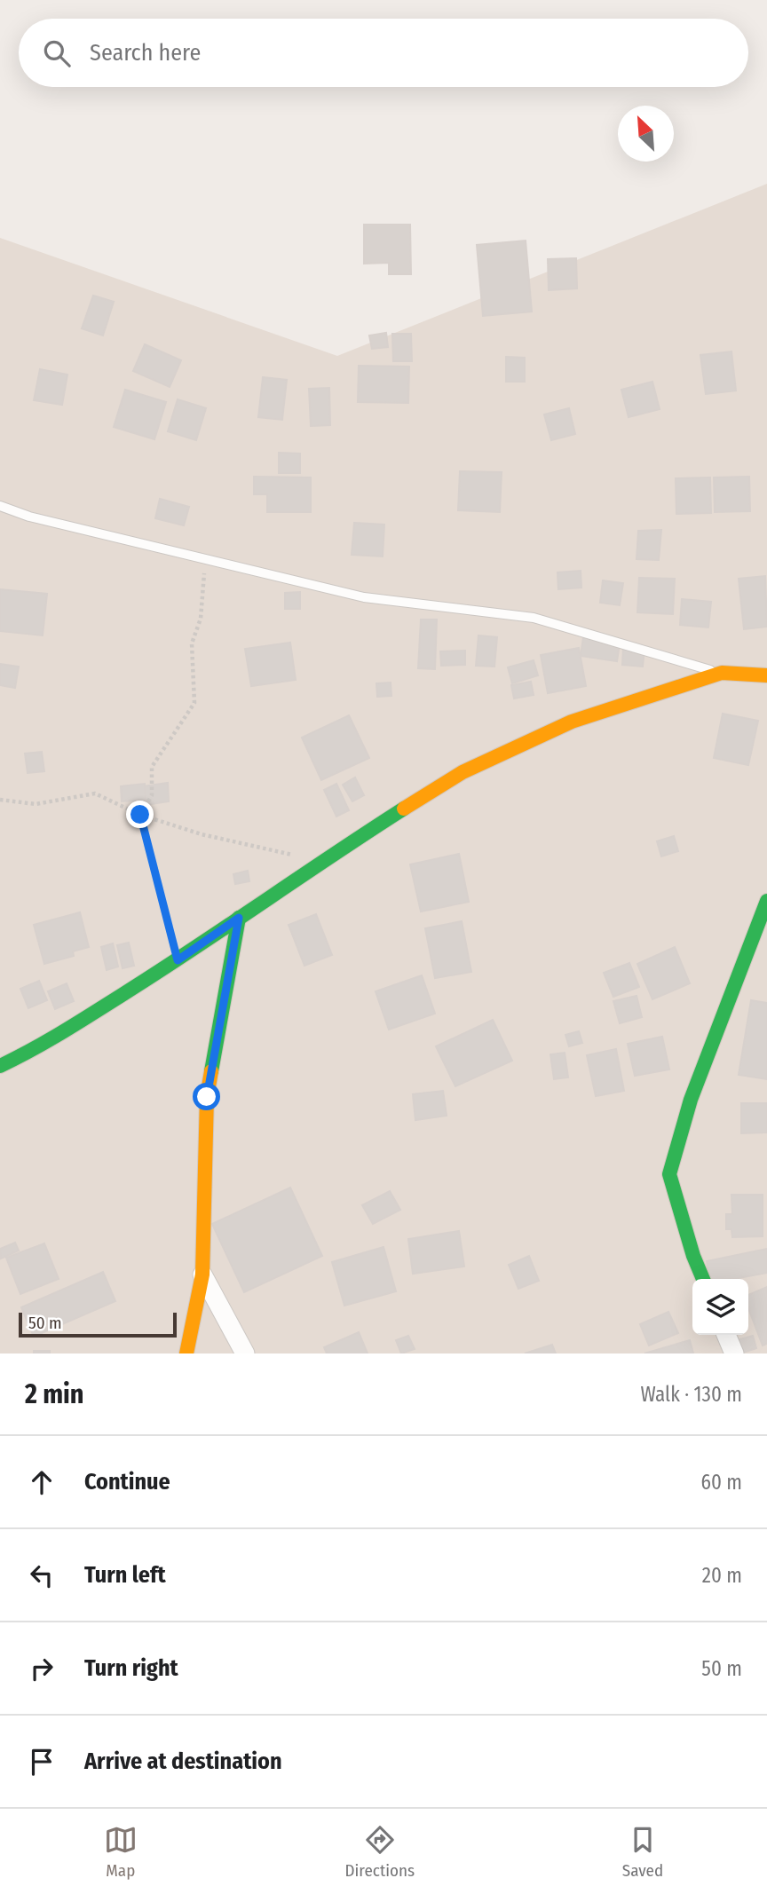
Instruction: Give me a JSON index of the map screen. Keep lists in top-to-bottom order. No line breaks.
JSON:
{"scale_bar":"50 m","north":"top left","page":{"search":"Search here","scale":"50 m","heading":["2 min","Walk · 130 m"],"list":[["Continue","60 m"],["Turn left","20 m"],["Turn right","50 m"],"Arrive at destination"],"nav":["Map","Directions","Saved"]}}
